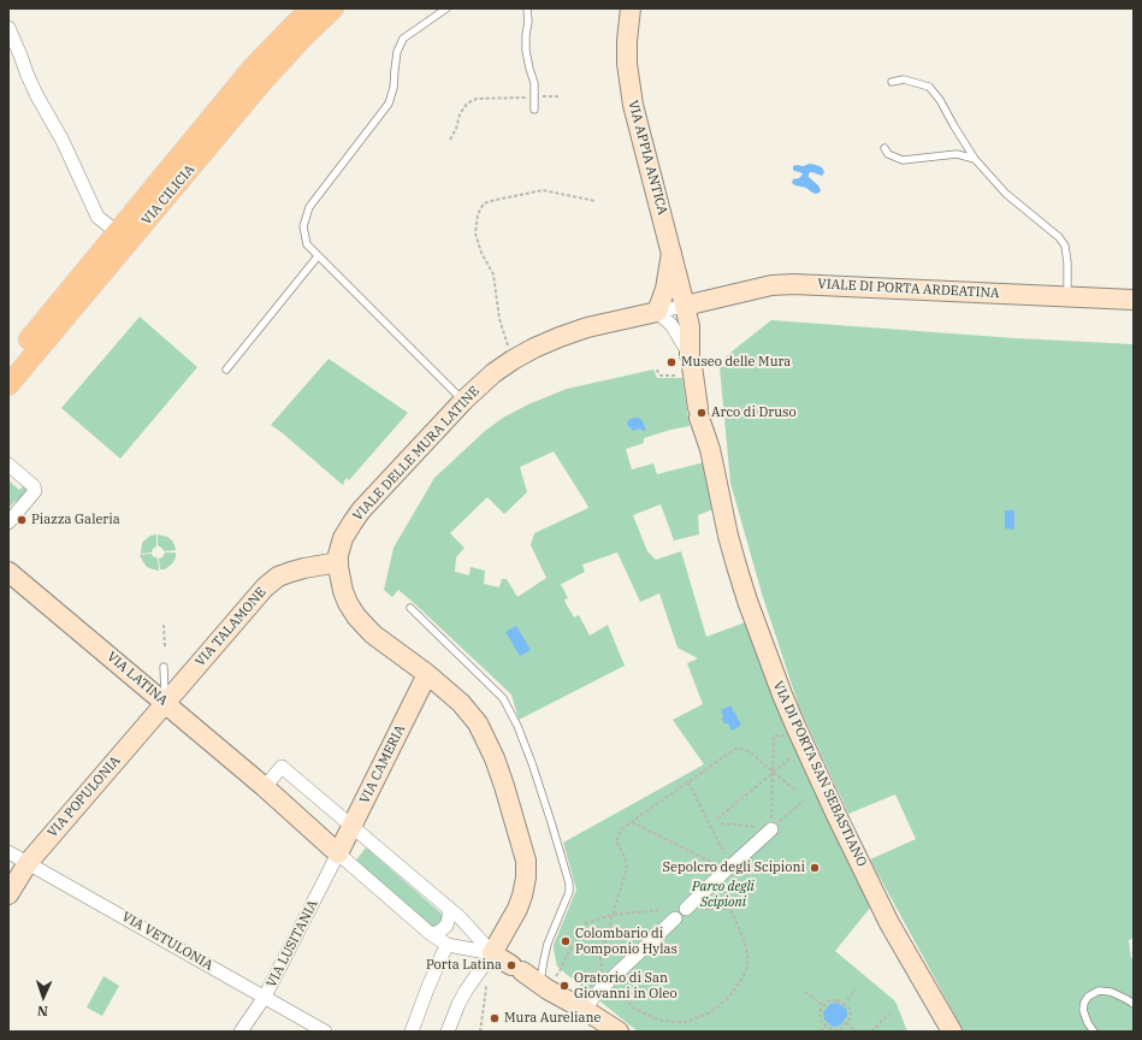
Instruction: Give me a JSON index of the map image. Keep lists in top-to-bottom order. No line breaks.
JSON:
{"streets":{"main road":["VIA CILICIA"],"street":["VIA APPIA ANTICA","VIALE DI PORTA ARDEATINA","VIALE DELLE MURA LATINE","VIA TALAMONE","VIA LATINA","VIA CAMERIA","VIA DI PORTA SAN SEBASTIANO","VIA POPULONIA","VIA VETULONIA","VIA LUSITANIA"]},"crossings":[["VIA APPIA ANTICA","VIALE DI PORTA ARDEATINA"],["VIA APPIA ANTICA","VIALE DELLE MURA LATINE"],["VIA APPIA ANTICA","VIA DI PORTA SAN SEBASTIANO"],["VIALE DI PORTA ARDEATINA","VIALE DELLE MURA LATINE"],["VIALE DI PORTA ARDEATINA","VIA DI PORTA SAN SEBASTIANO"],["VIALE DELLE MURA LATINE","VIA TALAMONE"],["VIALE DELLE MURA LATINE","VIA LATINA"],["VIALE DELLE MURA LATINE","VIA CAMERIA"],["VIALE DELLE MURA LATINE","VIA DI PORTA SAN SEBASTIANO"],["VIA TALAMONE","VIA LATINA"],["VIA TALAMONE","VIA POPULONIA"],["VIA LATINA","VIA CAMERIA"],["VIA LATINA","VIA POPULONIA"],["VIA LATINA","VIA LUSITANIA"],["VIA CAMERIA","VIA LUSITANIA"],["VIA POPULONIA","VIA VETULONIA"],["VIA VETULONIA","VIA LUSITANIA"]],"parks":["Parco degli Scipioni"],"places":["Museo delle Mura","Arco di Druso","Piazza Galeria","Sepolcro degli Scipioni","Colombario di Pomponio Hylas","Porta Latina","Oratorio di San Giovanni in Oleo","Mura Aureliane"],"north":"bottom"}
